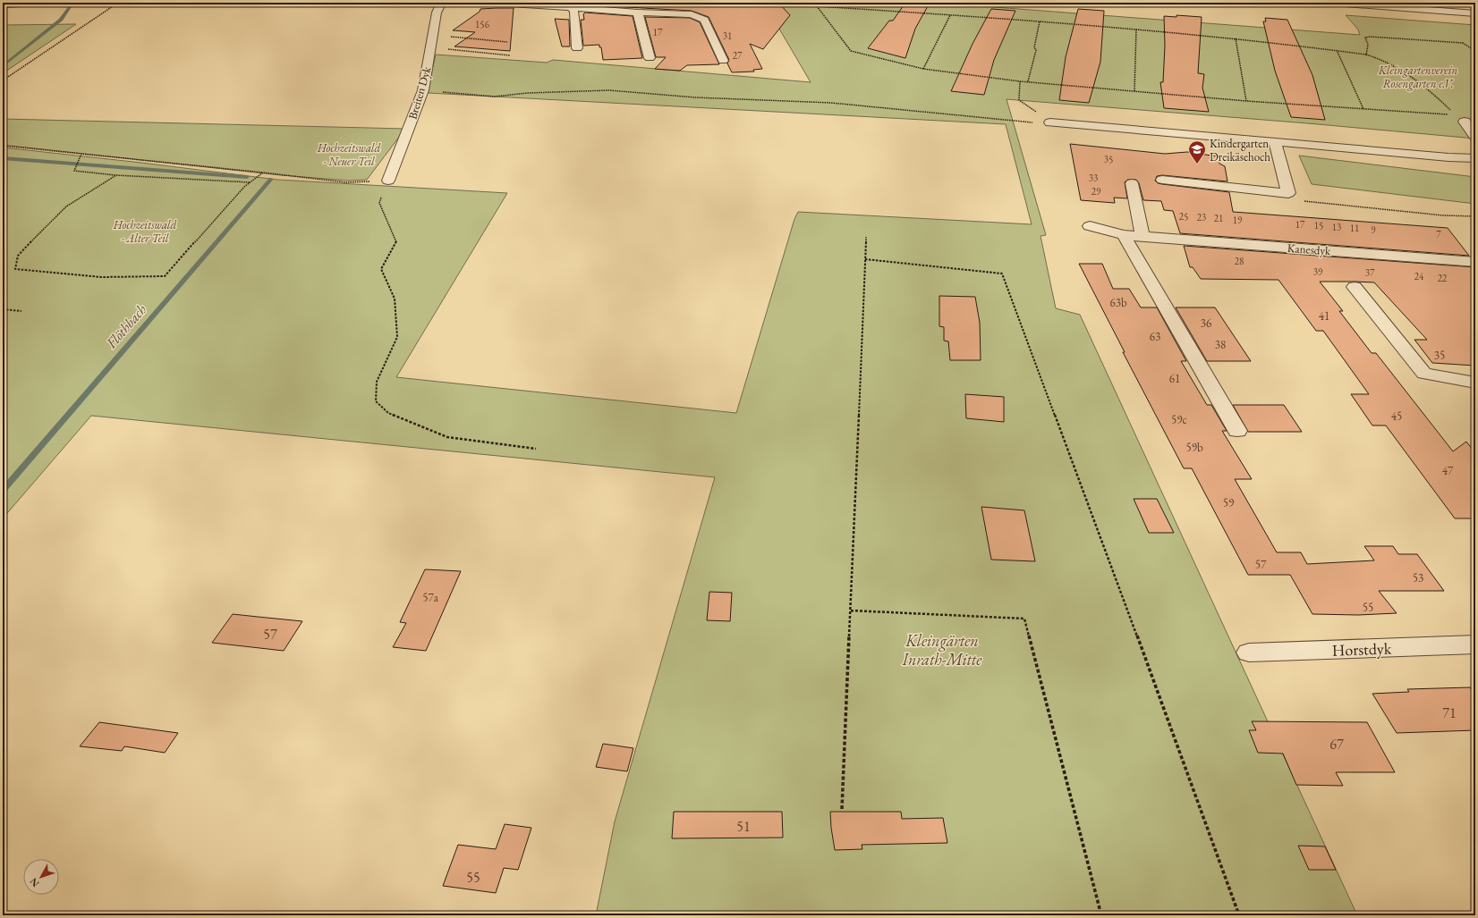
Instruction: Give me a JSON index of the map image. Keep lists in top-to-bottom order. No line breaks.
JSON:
{"streets":{"street":["Breiten Dyk","Kanesdyk","Horstdyk"]},"water":["Flöthbach"],"parks":["Kleingartenverein Rosengarten e.V.","Hochzeitswald - Neuer Teil","Hochzeitswald - Alter Teil","Kleingärten Inrath-Mitte"],"places":{"school or university":["Kindergarten Dreikäsehoch"]},"house_numbers":["156","17","31","27","35","33","29","25","23","21","19","17","15","13","11","9","7","28","39","37","24","22","63b","41","36","63","38","35","61","45","59c","59b","47","59","57","53","57a","55","57","71","67","51","55"],"north":"bottom left"}
